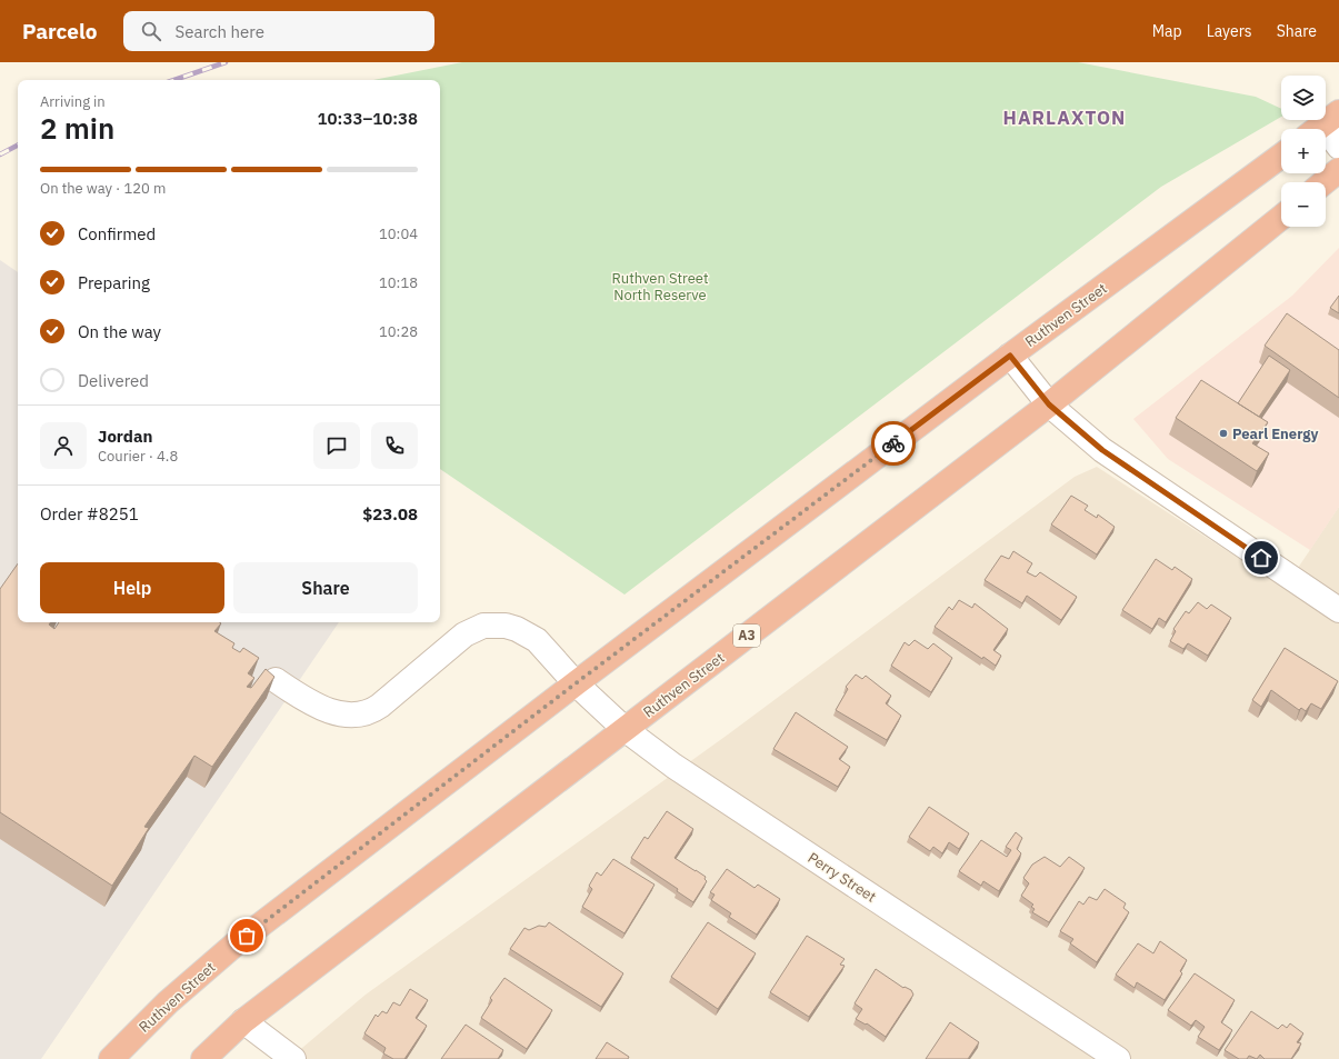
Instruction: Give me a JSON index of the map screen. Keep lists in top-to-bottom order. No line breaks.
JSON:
{"streets":{"highway":["Ruthven Street","A3"],"street":["Perry Street"]},"crossings":[["Ruthven Street","Perry Street"]],"districts":["HARLAXTON"],"parks":["Ruthven Street North Reserve"],"places":["Pearl Energy"],"page":{"header":"Parcelo","search":"Search here","nav":["Map","Layers","Share"],"map_buttons":["+","−"],"heading":["2 min","Arriving in","10:33–10:38"],"panel":["Jordan","Courier · 4.8","Order #8251","$23.08"],"bar":"On the way · 120 m","list":[["Confirmed","10:04"],["Preparing","10:18"],["On the way","10:28"],"Delivered"],"buttons":["Help","Share"]}}
